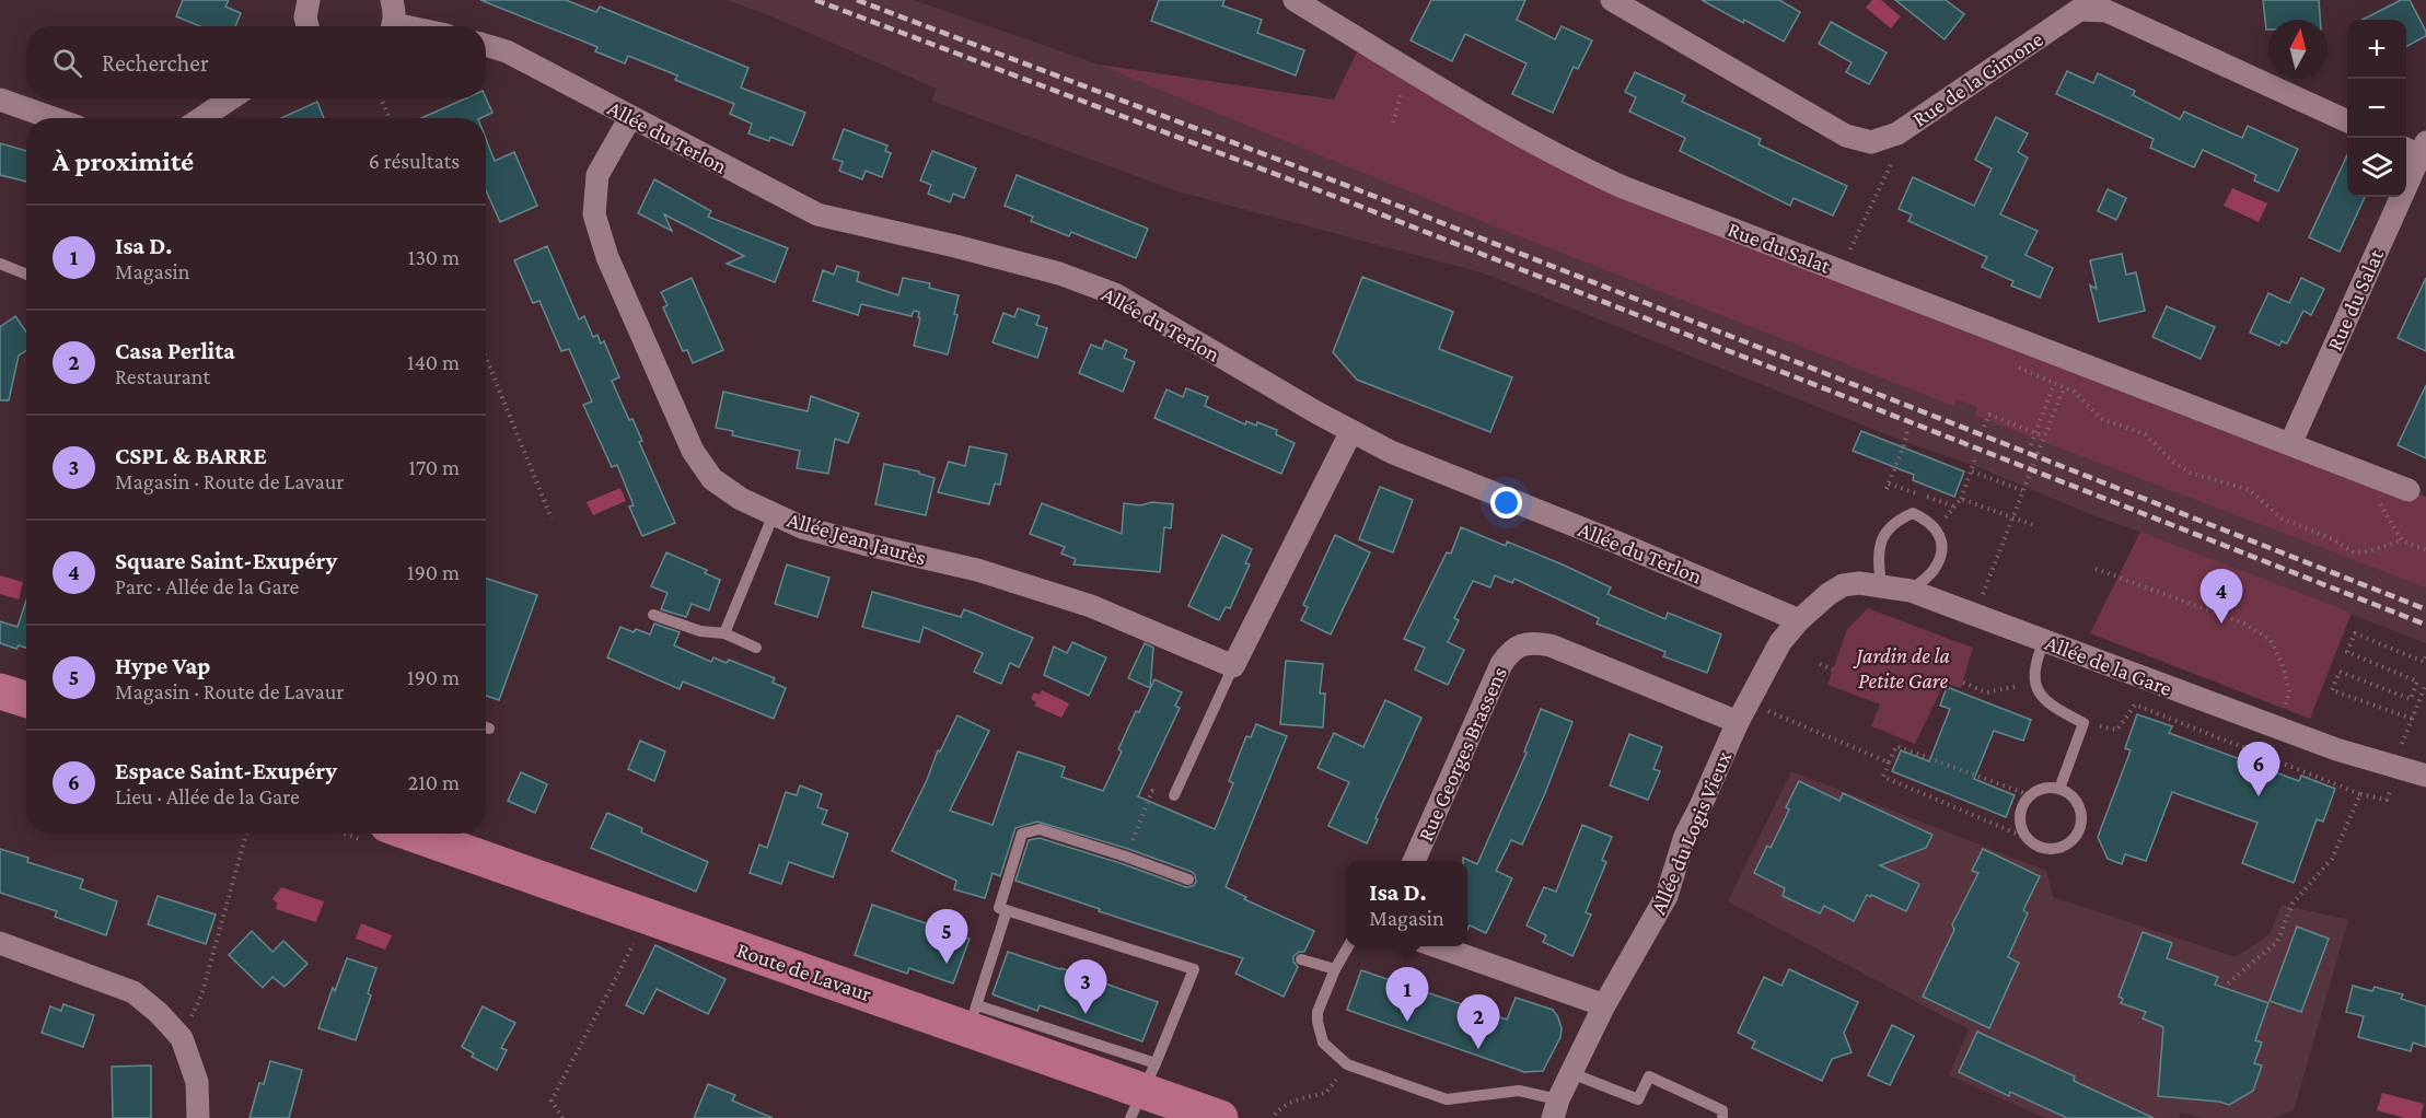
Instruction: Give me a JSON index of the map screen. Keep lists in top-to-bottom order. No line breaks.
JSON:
{"streets":{"main road":["Route de Lavaur"],"street":["Rue de la Gimone","Allée du Terlon","Rue du Salat","Allée Jean Jaurès","Allée de la Gare","Rue Georges Brassens","Allée du Logis Vieux"]},"crossings":[["Allée du Terlon","Allée Jean Jaurès"],["Allée du Terlon","Allée de la Gare"],["Allée du Terlon","Allée du Logis Vieux"],["Allée de la Gare","Allée du Logis Vieux"],["Rue Georges Brassens","Allée du Logis Vieux"]],"parks":["Jardin de la Petite Gare"],"north":"top","page":{"map_buttons":["+","−"],"search":"Rechercher","heading":["À proximité","6 résultats"],"list":[{"mark":"1","name":"Isa D.","note":"Magasin","value":"130 m"},{"mark":"2","name":"Casa Perlita","note":"Restaurant","value":"140 m"},{"mark":"3","name":"CSPL & BARRE","note":"Magasin · Route de Lavaur","value":"170 m"},{"mark":"4","name":"Square Saint-Exupéry","note":"Parc · Allée de la Gare","value":"190 m"},{"mark":"5","name":"Hype Vap","note":"Magasin · Route de Lavaur","value":"190 m"},{"mark":"6","name":"Espace Saint-Exupéry","note":"Lieu · Allée de la Gare","value":"210 m"}],"pins":["4","6","5","3","1","2"],"popup":["Isa D.","Magasin"]}}
